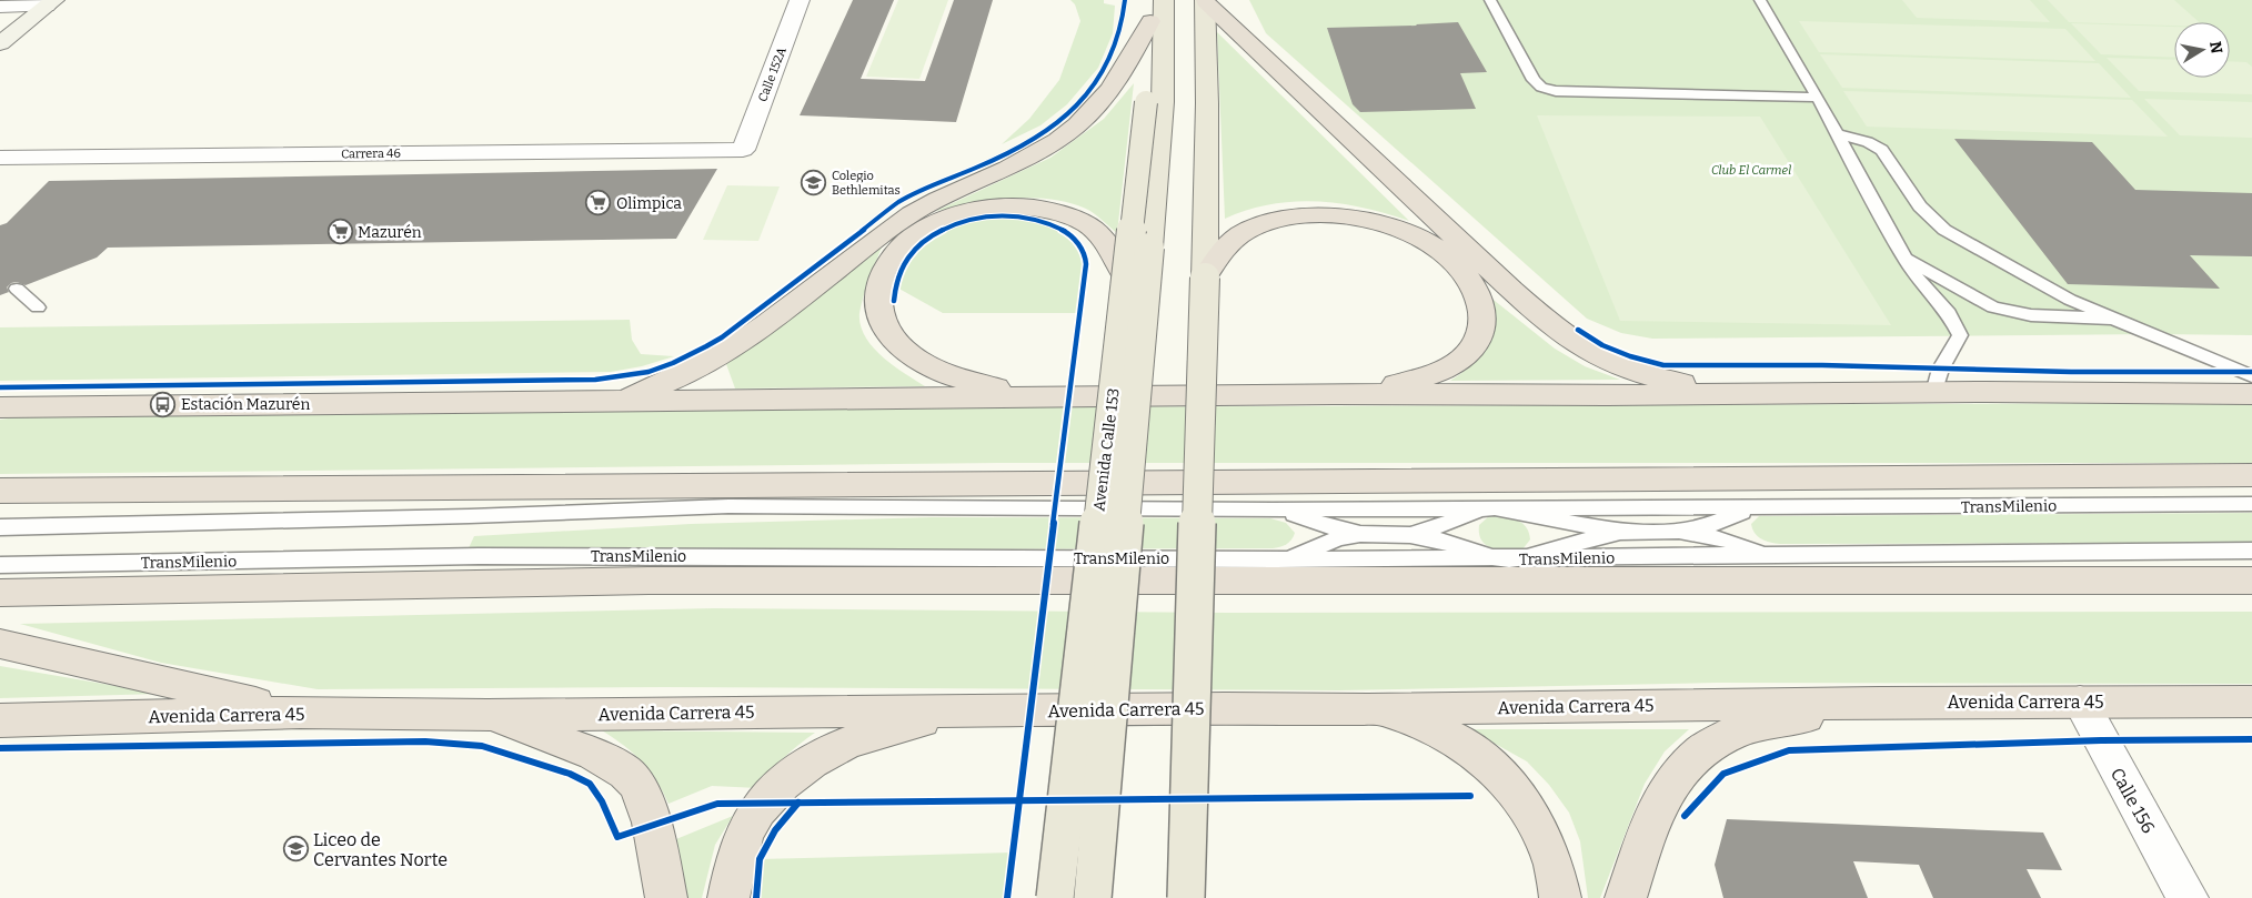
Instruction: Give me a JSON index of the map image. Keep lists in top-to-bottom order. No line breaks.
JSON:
{"streets":{"highway":["Avenida Carrera 45"],"main road":["Avenida Calle 153"],"street":["Calle 152A","Carrera 46","Calle 156"],"lane":["TransMilenio"]},"crossings":[["Calle 152A","Carrera 46"],["Avenida Carrera 45","Calle 156"]],"parks":["Club El Carmel"],"places":{"school or university":["Colegio Bethlemitas","Liceo de Cervantes Norte"],"supermarket":["Olimpica","Mazurén"],"bus stop":["Estación Mazurén"]},"north":"right"}
